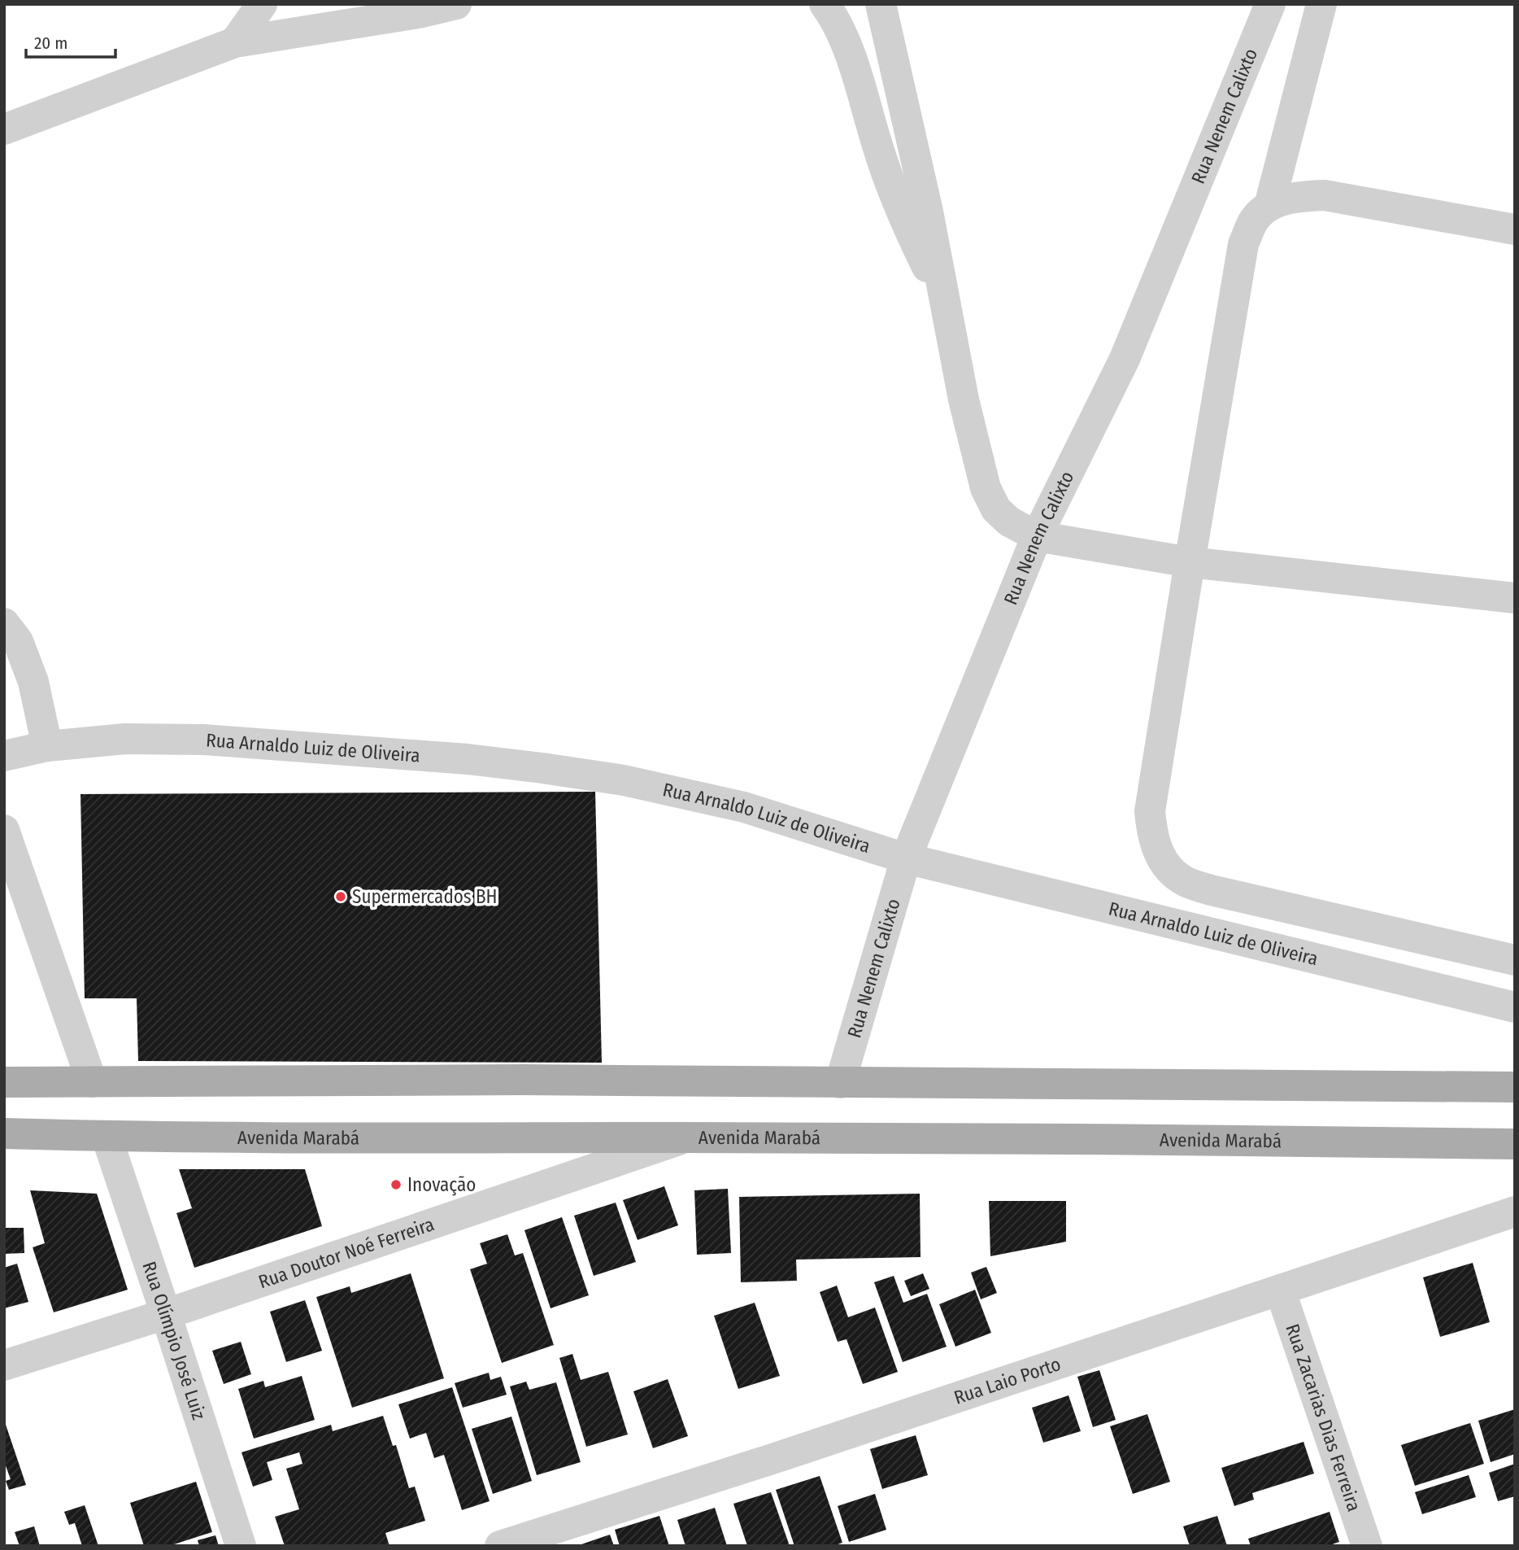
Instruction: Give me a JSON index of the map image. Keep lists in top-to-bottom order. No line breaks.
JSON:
{"streets":{"main road":["Avenida Marabá"],"street":["Rua Nenem Calixto","Rua Arnaldo Luiz de Oliveira","Rua Doutor Noé Ferreira","Rua Olímpio José Luiz","Rua Laio Porto","Rua Zacarias Dias Ferreira"]},"crossings":[["Rua Nenem Calixto","Rua Arnaldo Luiz de Oliveira"],["Avenida Marabá","Rua Doutor Noé Ferreira"],["Avenida Marabá","Rua Olímpio José Luiz"],["Rua Doutor Noé Ferreira","Rua Olímpio José Luiz"],["Rua Laio Porto","Rua Zacarias Dias Ferreira"]],"places":["Supermercados BH","Inovação"],"scale_bar":"20 m"}
